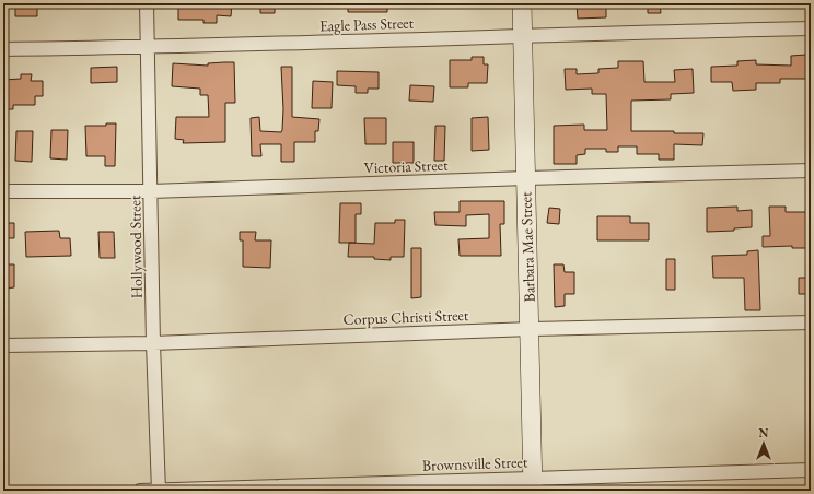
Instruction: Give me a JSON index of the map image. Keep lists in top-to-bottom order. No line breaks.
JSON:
{"streets":{"street":["Eagle Pass Street","Victoria Street","Hollywood Street","Barbara Mae Street","Corpus Christi Street","Brownsville Street"]},"crossings":[["Eagle Pass Street","Hollywood Street"],["Eagle Pass Street","Barbara Mae Street"],["Victoria Street","Hollywood Street"],["Victoria Street","Barbara Mae Street"],["Hollywood Street","Corpus Christi Street"],["Hollywood Street","Brownsville Street"],["Barbara Mae Street","Corpus Christi Street"],["Barbara Mae Street","Brownsville Street"]],"north":"top"}
